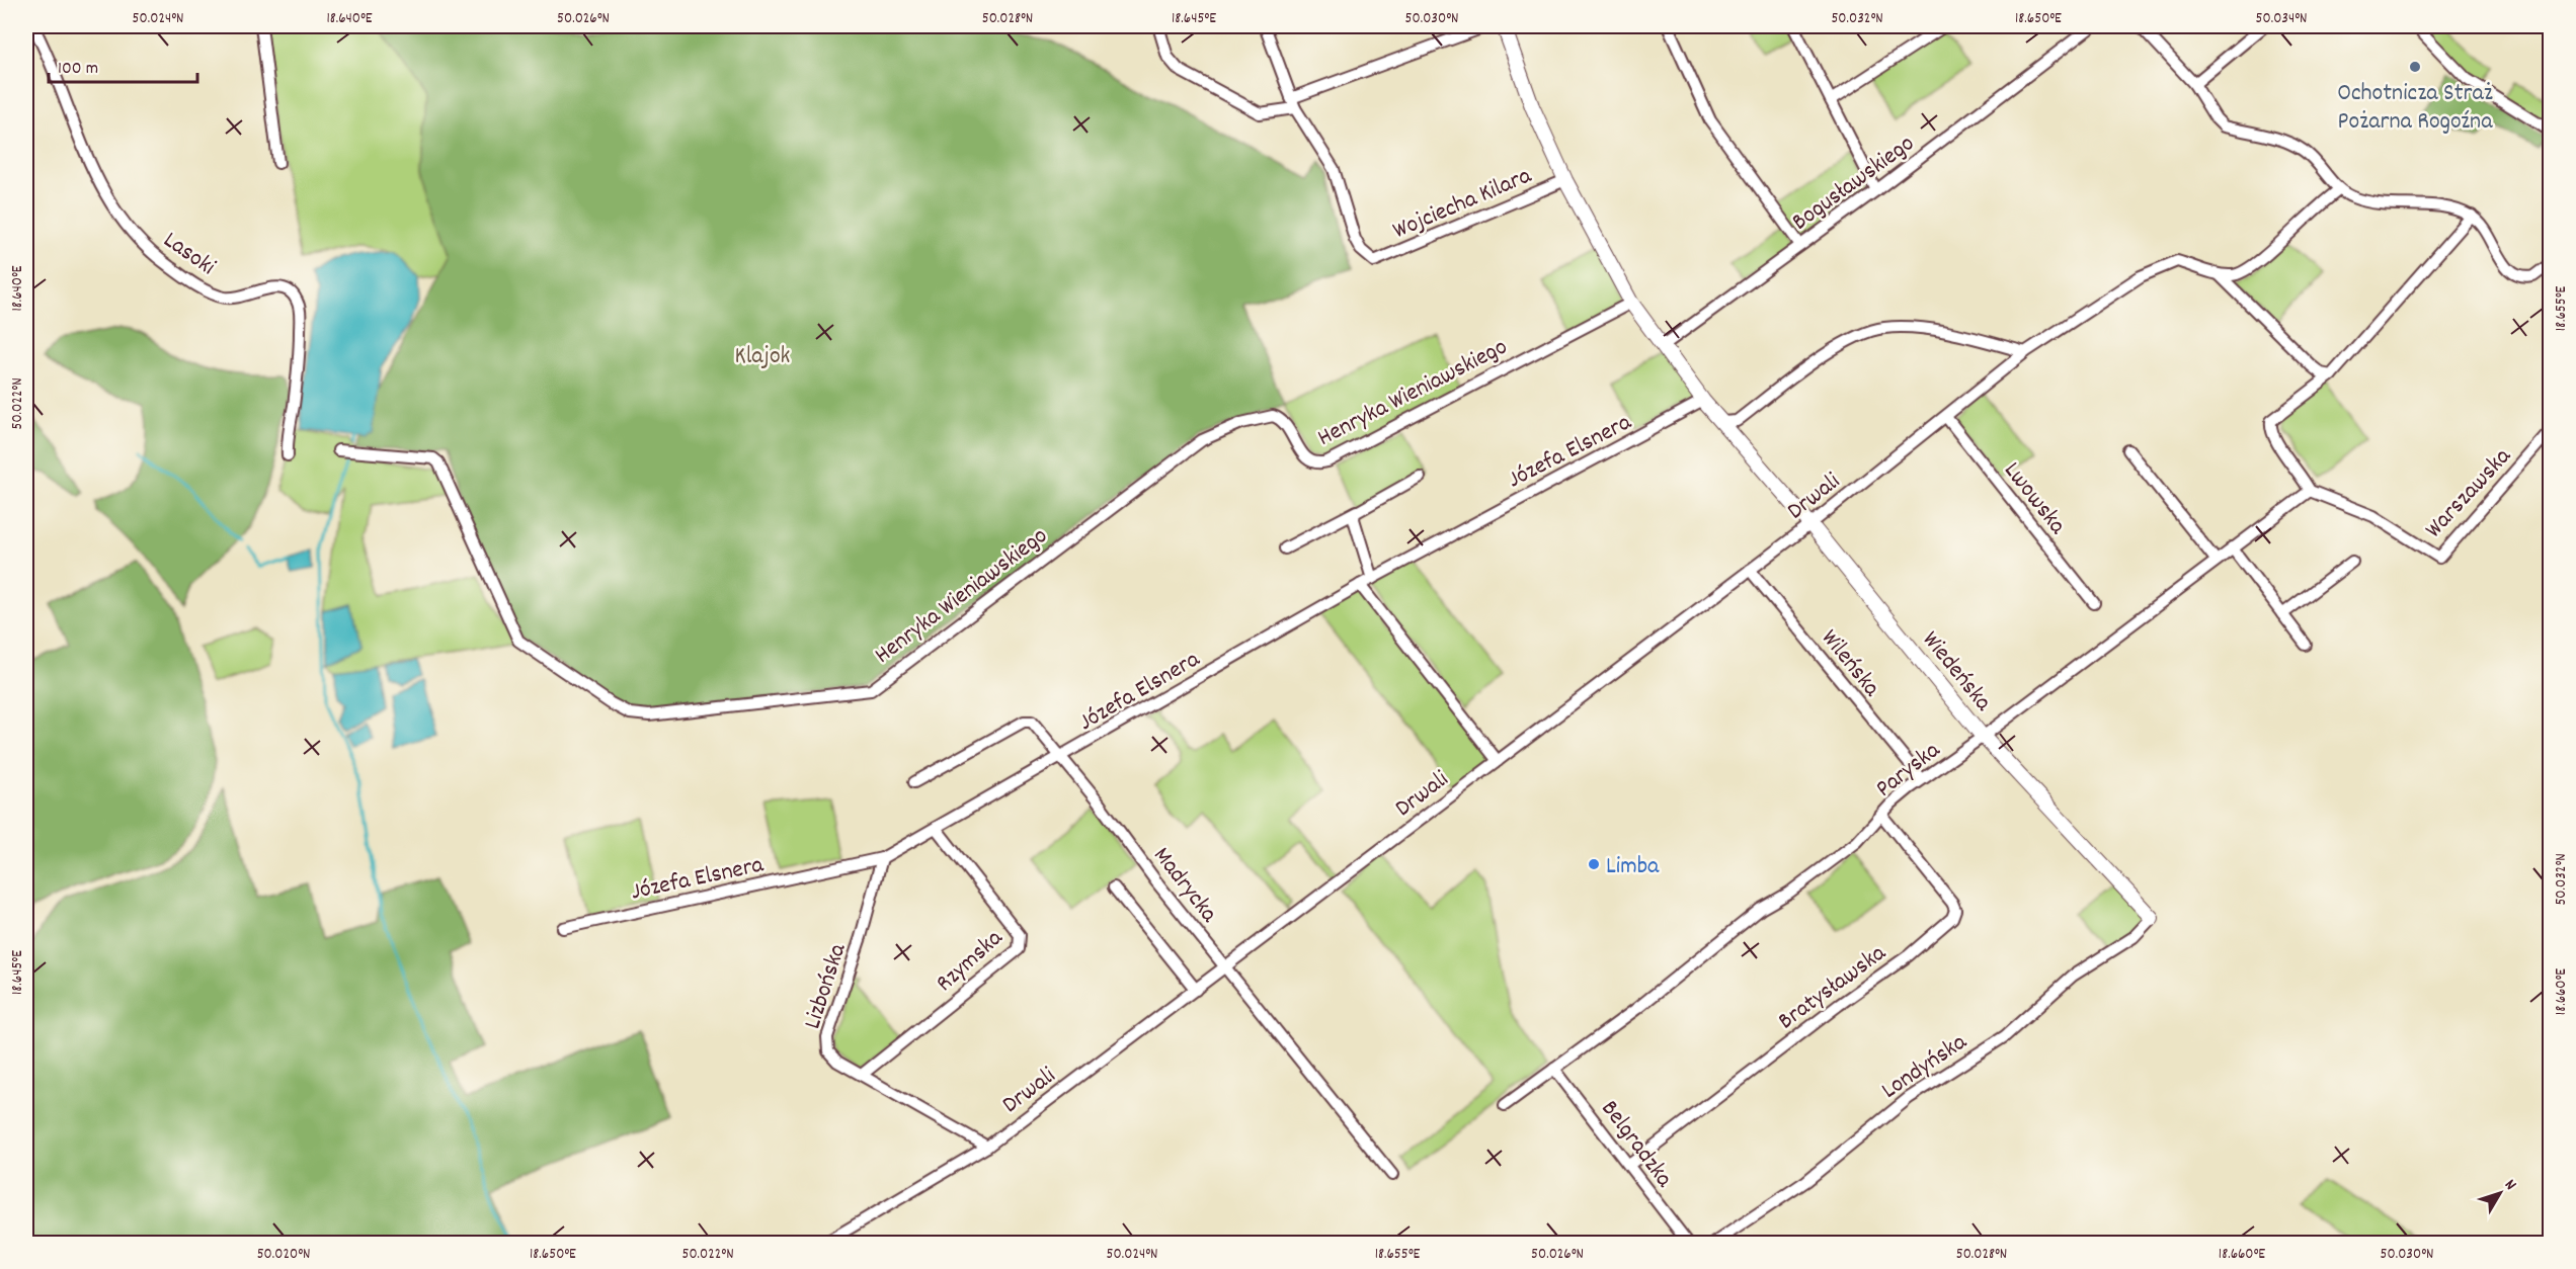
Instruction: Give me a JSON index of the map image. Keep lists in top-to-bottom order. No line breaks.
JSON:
{"streets":{"street":["Bogusławskiego","Wojciecha Kilara","Lasoki","Henryka Wieniawskiego","Józefa Elsnera","Warszawska","Drwali","Lwowska","Wileńska","Wiedeńska","Paryska","Madrycka","Rzymska","Lizbońska","Bratysławska","Londyńska","Belgradzka"]},"crossings":[["Józefa Elsnera","Madrycka"],["Józefa Elsnera","Rzymska"],["Józefa Elsnera","Lizbońska"],["Warszawska","Paryska"],["Drwali","Lwowska"],["Drwali","Wileńska"],["Drwali","Wiedeńska"],["Drwali","Madrycka"],["Drwali","Lizbońska"],["Wileńska","Paryska"],["Wiedeńska","Paryska"],["Wiedeńska","Londyńska"],["Paryska","Bratysławska"],["Paryska","Belgradzka"],["Rzymska","Lizbońska"],["Bratysławska","Belgradzka"]],"parks":["Klajok"],"places":["Ochotnicza Straż Pożarna Rogoźna","Limba"],"scale_bar":"100 m","north":"top right","coordinates":["50.024°N","18.640°E","50.026°N","50.028°N","18.645°E","50.030°N","50.032°N","18.650°E","50.034°N","18.655°E","50.022°N","18.660°E","50.020°N"]}
